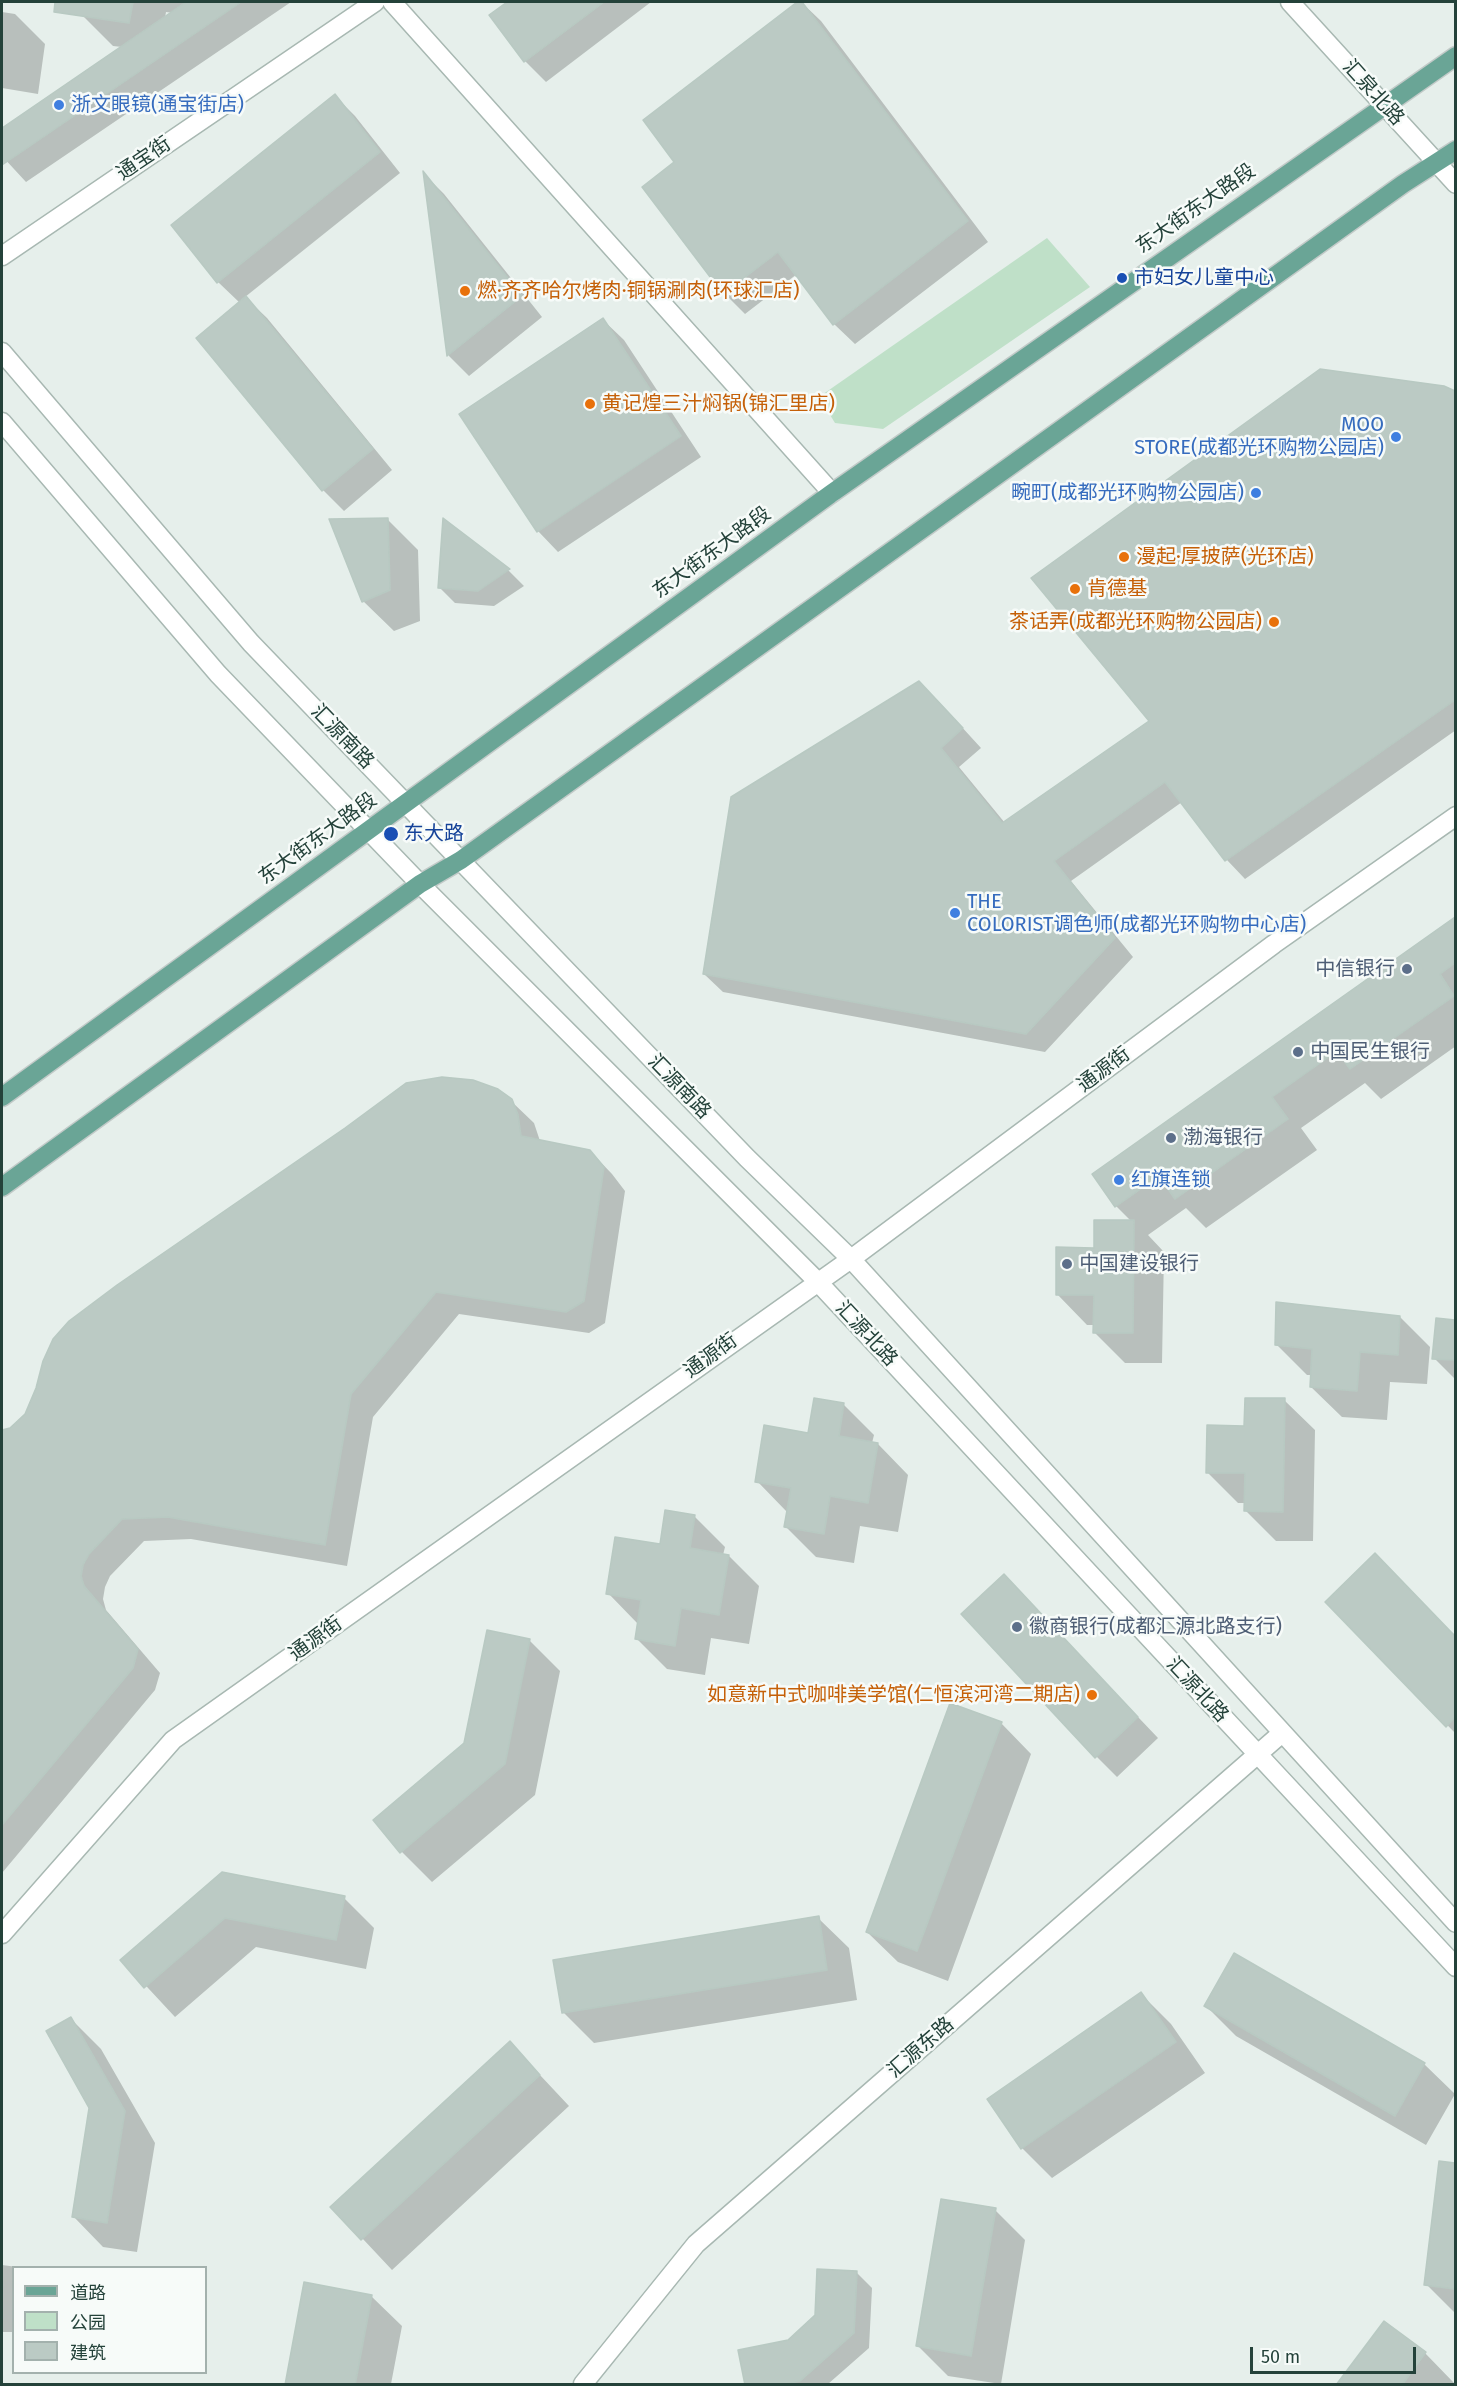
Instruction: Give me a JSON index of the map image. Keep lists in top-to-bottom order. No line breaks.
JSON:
{"streets":{"main road":["东大街东大路段"],"street":["汇泉北路","通宝街","汇源南路","通源街","汇源北路","汇源东路"]},"crossings":[["汇泉北路","东大街东大路段"],["东大街东大路段","汇源南路"],["汇源南路","通源街"],["汇源南路","汇源北路"],["通源街","汇源北路"],["汇源北路","汇源东路"]],"places":["浙文眼镜(通宝街店)","市妇女儿童中心","燃·齐齐哈尔烤肉·铜锅涮肉(环球汇店)","黄记煌三汁焖锅(锦汇里店)","MOO STORE(成都光环购物公园店)","畹町(成都光环购物公园店)","漫起·厚披萨(光环店)","肯德基","茶话弄(成都光环购物公园店)","东大路","THE COLORIST调色师(成都光环购物中心店)","中信银行","中国民生银行","渤海银行","红旗连锁","中国建设银行","徽商银行(成都汇源北路支行)","如意新中式咖啡美学馆(仁恒滨河湾二期店)"],"legend":["道路","公园","建筑"],"scale_bar":"50 m"}
